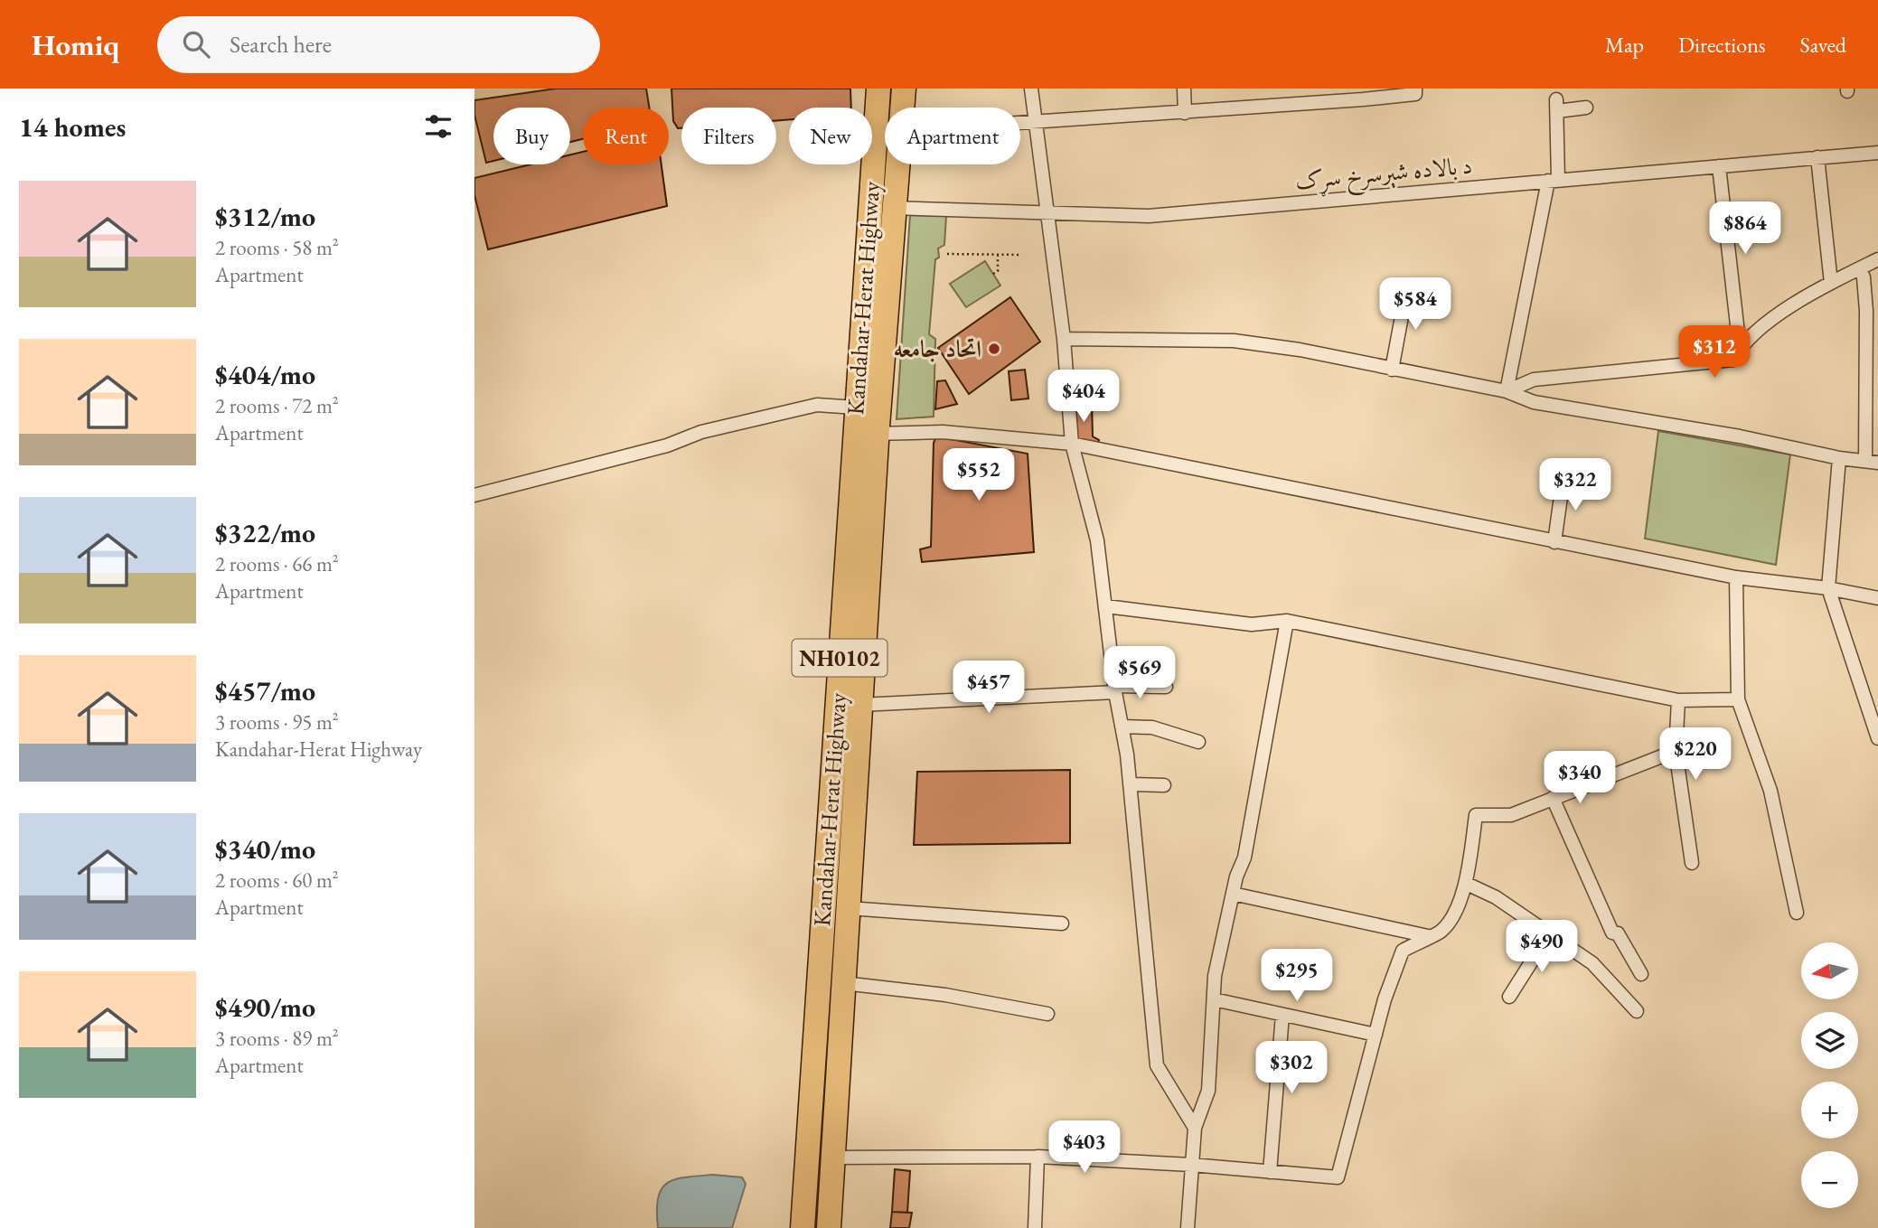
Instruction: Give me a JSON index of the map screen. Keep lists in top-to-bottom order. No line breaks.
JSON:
{"streets":{"highway":["Kandahar-Herat Highway","NH0102"],"street":["د بالاده شېرسرخ سړک"]},"crossings":[["د بالاده شېرسرخ سړک","Kandahar-Herat Highway"]],"places":["اتحاد جامعه"],"north":"left","page":{"header":"Homiq","search":"Search here","nav":["Map","Directions","Saved"],"heading":"14 homes","chip":["Buy","Rent","Filters","New","Apartment"],"list":[{"name":"$312/mo","note":"2 rooms · 58 m² · Apartment"},{"name":"$404/mo","note":"2 rooms · 72 m² · Apartment"},{"name":"$322/mo","note":"2 rooms · 66 m² · Apartment"},{"name":"$457/mo","note":"3 rooms · 95 m² · Kandahar-Herat Highway"},{"name":"$340/mo","note":"2 rooms · 60 m² · Apartment"},{"name":"$490/mo","note":"3 rooms · 89 m² · Apartment"}],"price":["$864","$584","$312","$404","$552","$322","$569","$457","$220","$340","$490","$295","$302","$403"],"map_buttons":["+","−"]}}
